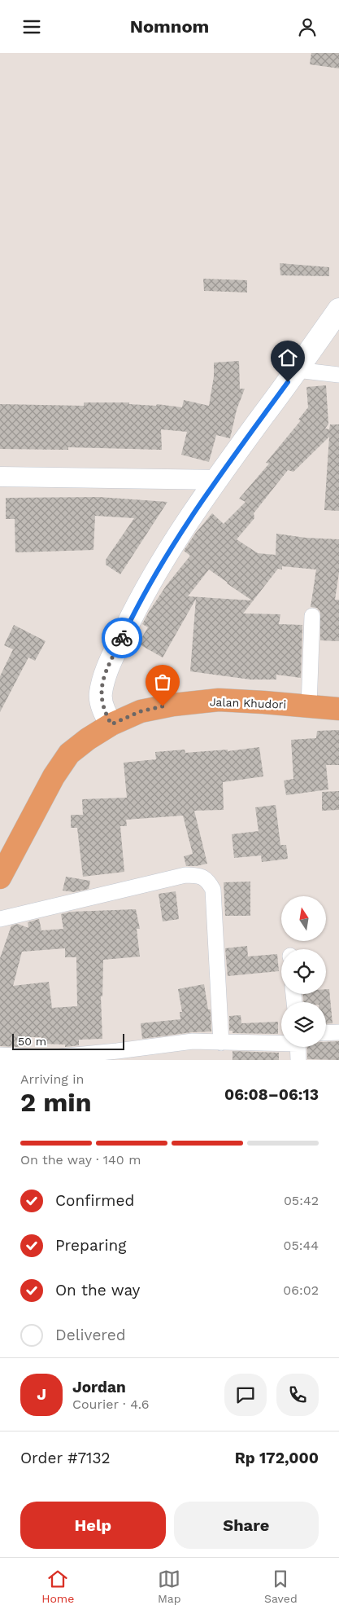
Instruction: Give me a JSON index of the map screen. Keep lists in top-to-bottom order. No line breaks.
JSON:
{"streets":{"highway":["Jalan Khudori"]},"scale_bar":"50 m","north":"top","page":{"header":"Nomnom","scale":"50 m","heading":["2 min","Arriving in","06:08–06:13"],"panel":["Jordan","Courier · 4.6","Order #7132","Rp 172,000"],"bar":"On the way · 140 m","list":[["Confirmed","05:42"],["Preparing","05:44"],["On the way","06:02"],"Delivered"],"round":"J","buttons":["Help","Share"],"tabs":["Home","Map","Saved"]}}
